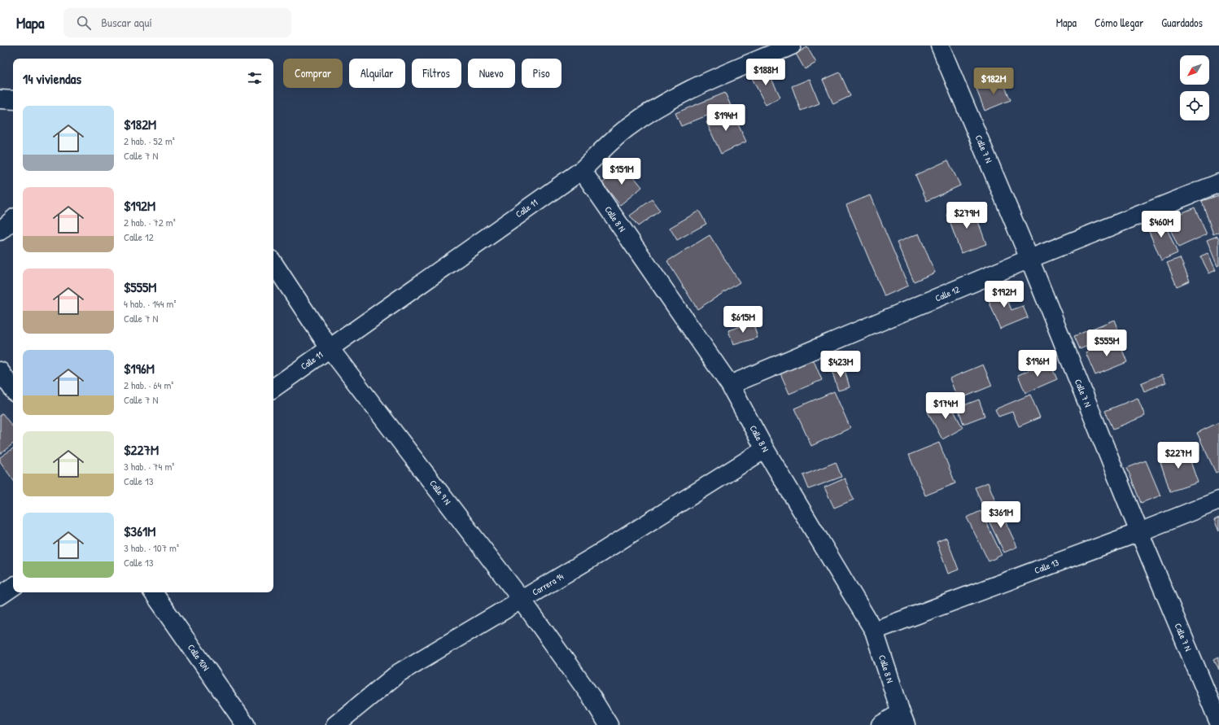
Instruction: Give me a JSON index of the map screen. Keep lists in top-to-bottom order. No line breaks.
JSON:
{"streets":{"street":["Calle 7 N","Calle 11","Calle 8 N","Calle 12","Calle 9 N","Calle 13","Carrera 14","Calle 10N"]},"crossings":[["Calle 7 N","Calle 12"],["Calle 7 N","Calle 13"],["Calle 11","Calle 8 N"],["Calle 11","Calle 9 N"],["Calle 8 N","Calle 12"],["Calle 8 N","Calle 13"],["Calle 8 N","Carrera 14"],["Calle 9 N","Carrera 14"]],"north":"bottom left","page":{"header":"Mapa","search":"Buscar aquí","nav":["Mapa","Cómo llegar","Guardados"],"price":["$188M","$182M","$194M","$151M","$279M","$460M","$192M","$615M","$555M","$196M","$423M","$174M","$227M","$361M"],"chip":["Comprar","Alquilar","Filtros","Nuevo","Piso"],"heading":"14 viviendas","list":[{"name":"$182M","note":"2 hab. · 52 m² · Calle 7 N"},{"name":"$192M","note":"2 hab. · 72 m² · Calle 12"},{"name":"$555M","note":"4 hab. · 144 m² · Calle 7 N"},{"name":"$196M","note":"2 hab. · 64 m² · Calle 7 N"},{"name":"$227M","note":"3 hab. · 74 m² · Calle 13"},{"name":"$361M","note":"3 hab. · 107 m² · Calle 13"}]}}
